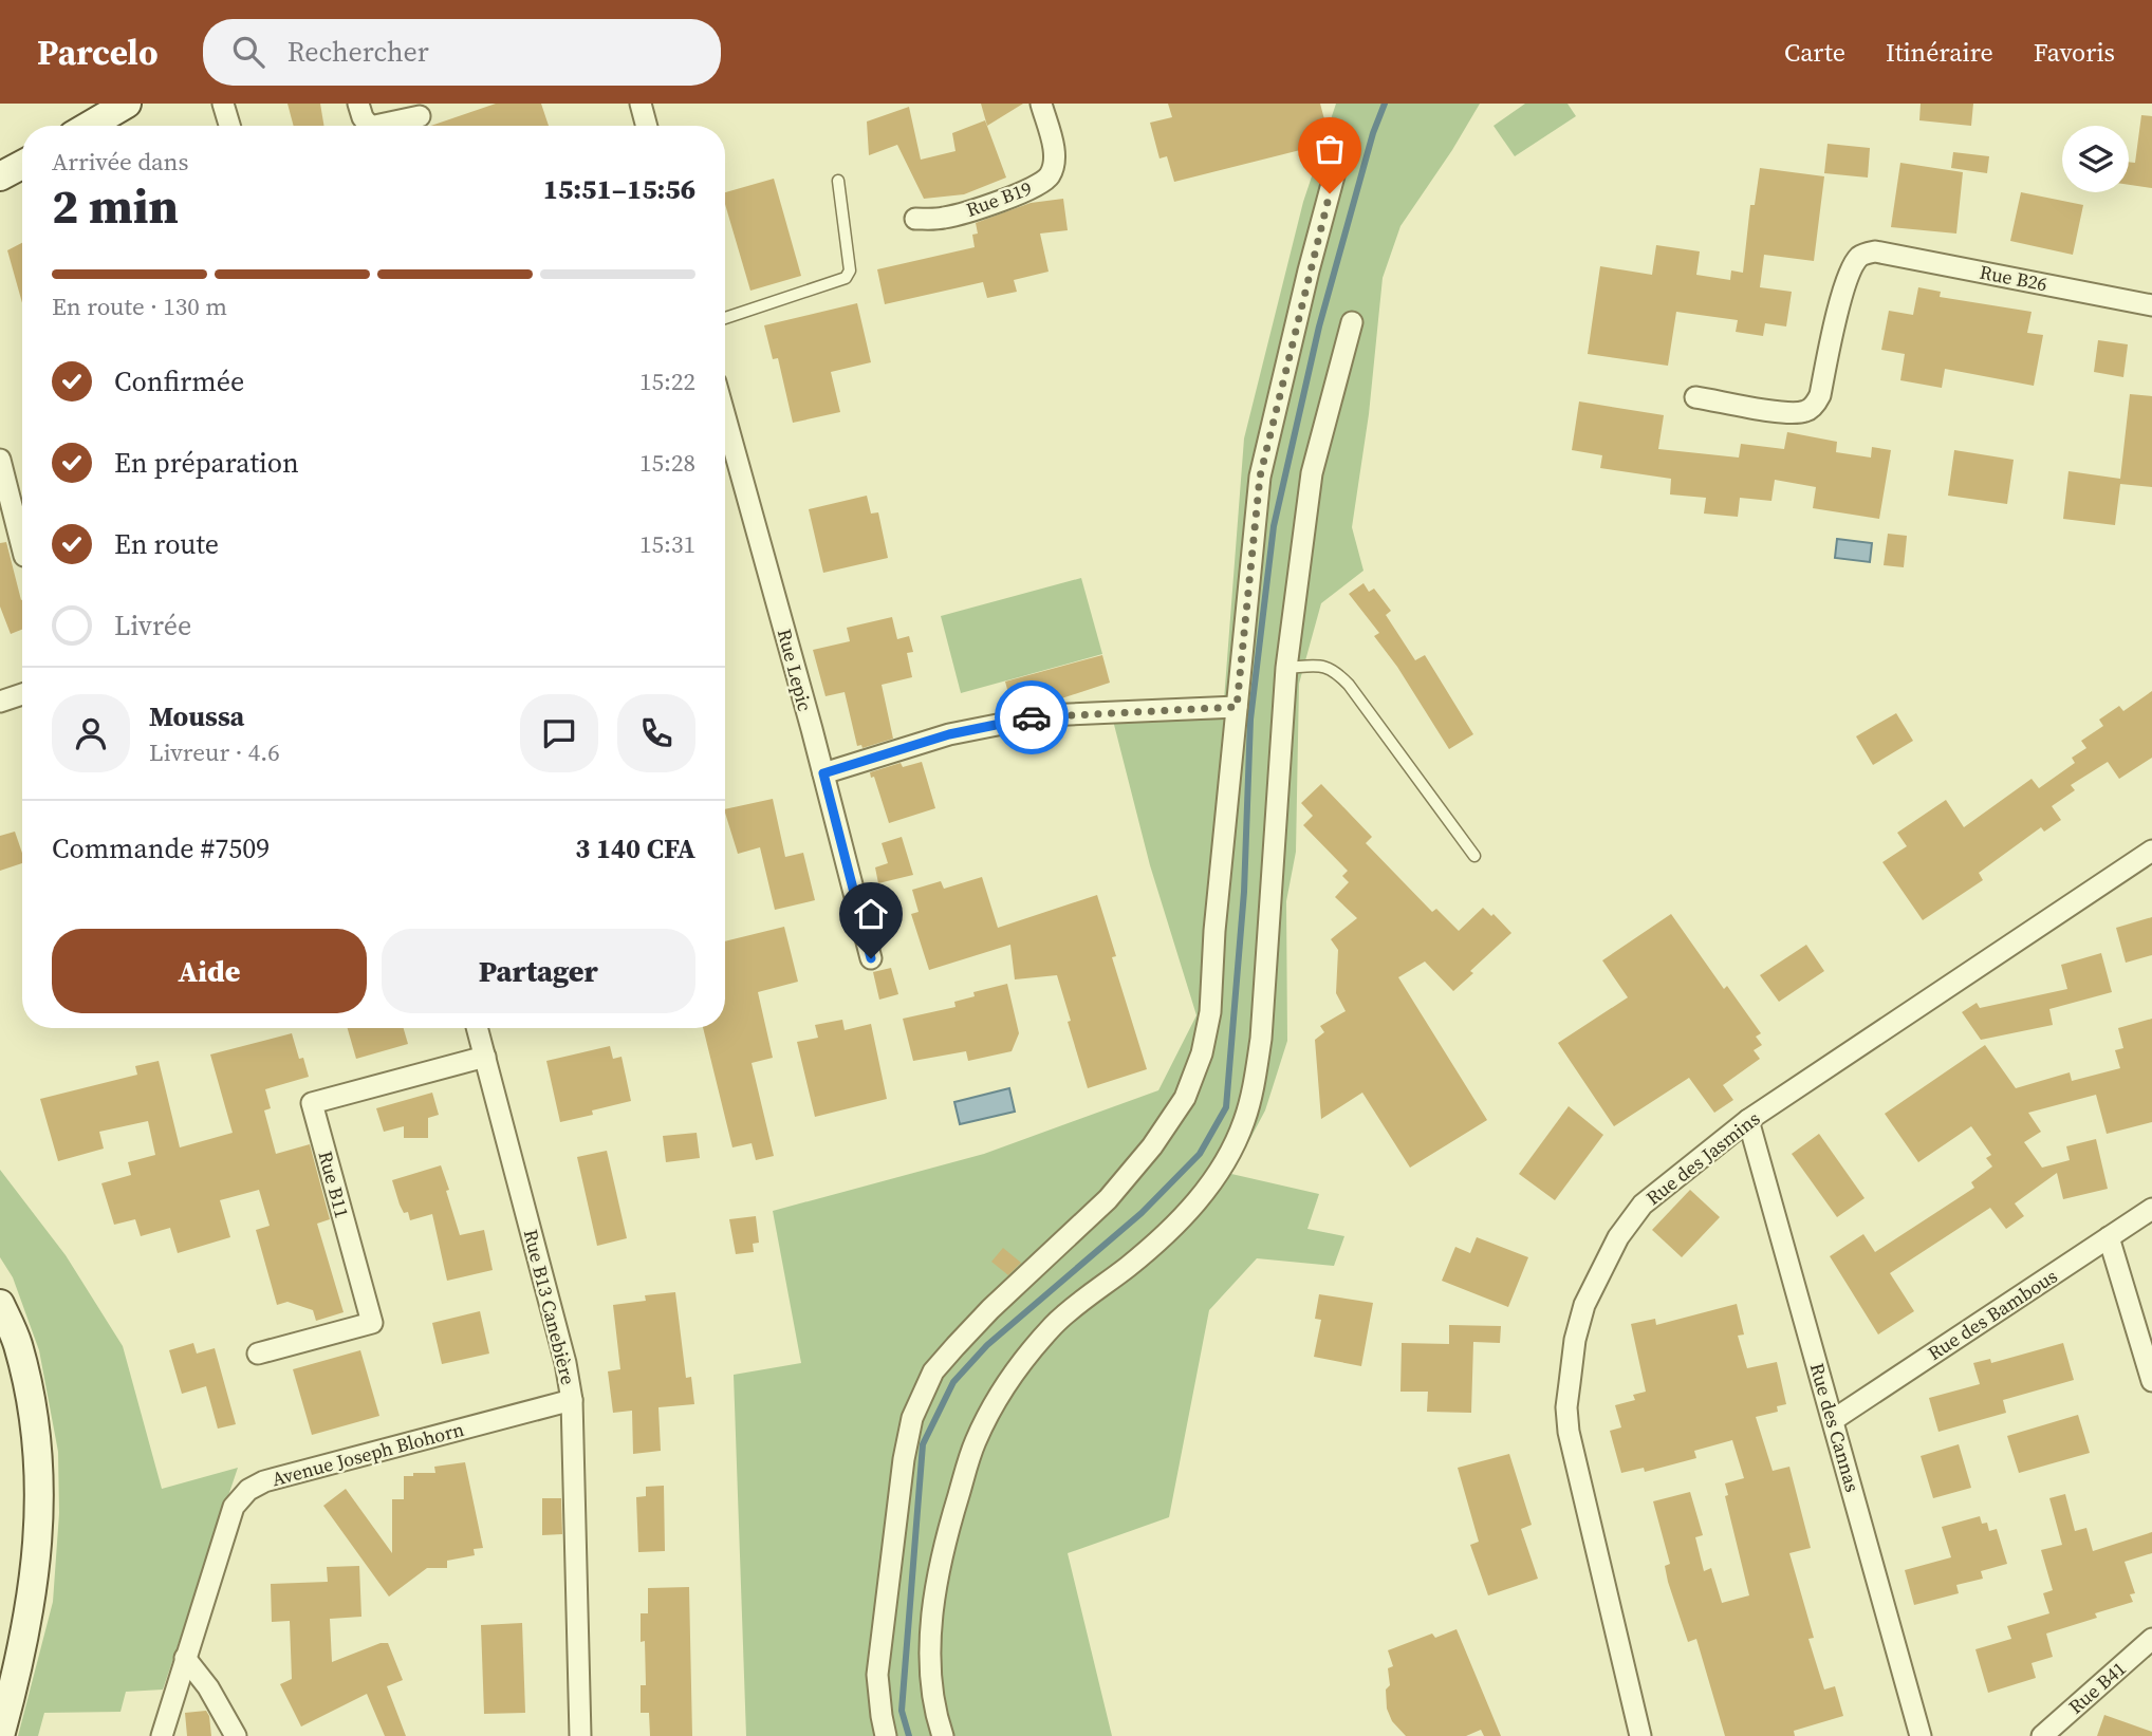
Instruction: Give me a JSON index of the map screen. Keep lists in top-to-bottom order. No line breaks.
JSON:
{"streets":{"street":["Rue B19","Rue B26","Rue Lepic","Rue des Jasmins","Rue B11","Rue B13 Canebière","Rue des Bambous","Rue des Cannas","Avenue Joseph Blohorn","Rue B41"]},"crossings":[["Rue des Jasmins","Rue des Cannas"],["Rue B11","Rue B13 Canebière"],["Rue B13 Canebière","Avenue Joseph Blohorn"],["Rue des Bambous","Rue des Cannas"]],"page":{"header":"Parcelo","search":"Rechercher","nav":["Carte","Itinéraire","Favoris"],"heading":["2 min","Arrivée dans","15:51–15:56"],"panel":["Moussa","Livreur · 4.6","Commande #7509","3 140 CFA"],"bar":"En route · 130 m","list":[["Confirmée","15:22"],["En préparation","15:28"],["En route","15:31"],"Livrée"],"buttons":["Aide","Partager"]}}
